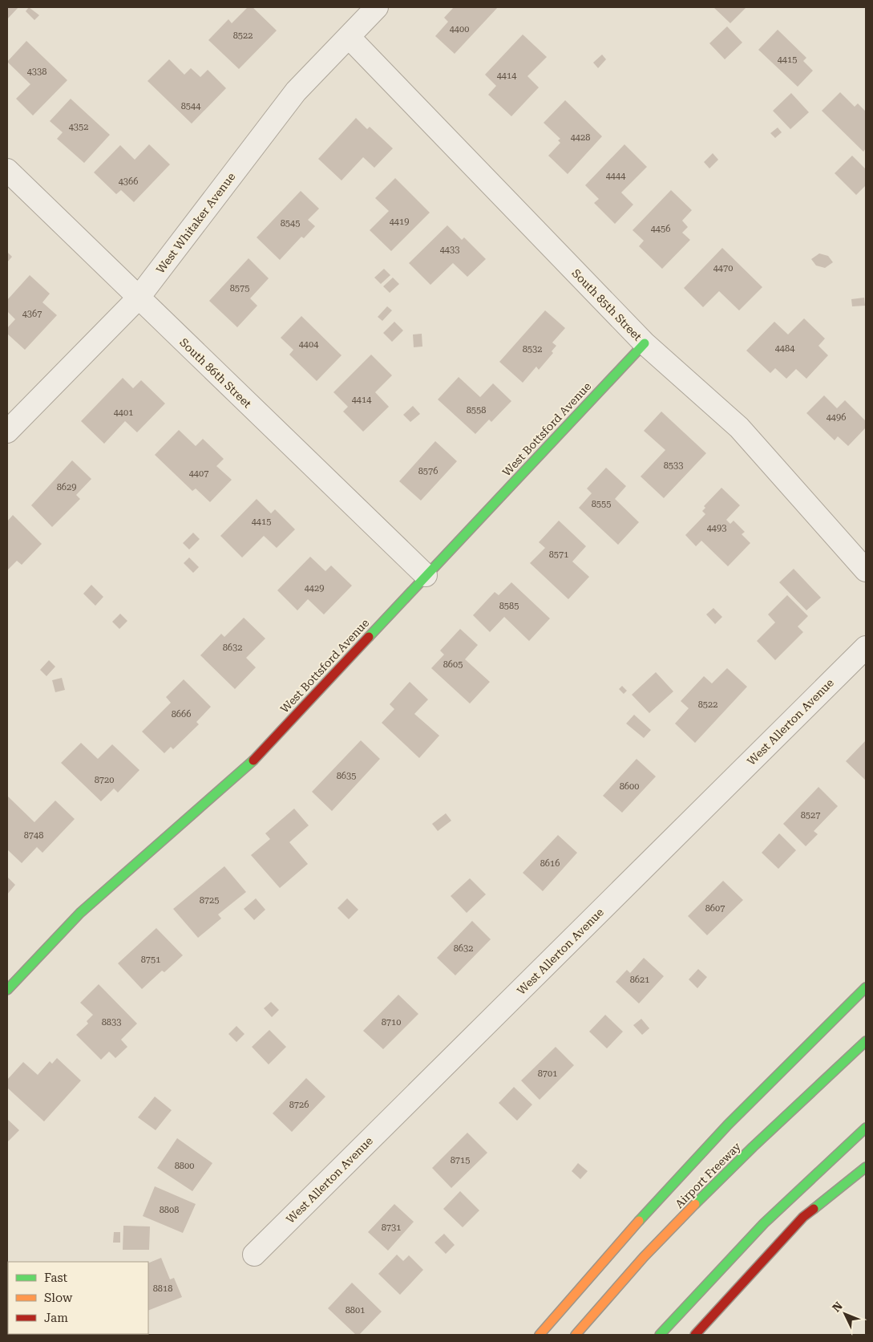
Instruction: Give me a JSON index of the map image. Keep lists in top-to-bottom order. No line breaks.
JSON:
{"streets":{"main road":["West Bottsford Avenue","Airport Freeway"],"street":["West Whitaker Avenue","South 85th Street","South 86th Street","West Allerton Avenue"]},"crossings":[["West Whitaker Avenue","South 85th Street"],["West Whitaker Avenue","South 86th Street"],["South 85th Street","West Bottsford Avenue"],["South 86th Street","West Bottsford Avenue"]],"house_numbers":["4400","8522","4415","4338","4414","8544","4352","4428","4444","4366","4419","8545","4456","4433","4470","8575","4367","4404","4484","8532","4414","8558","4401","4496","8533","8576","4407","8629","8555","4415","4493","8571","4429","8585","8632","8605","8522","8666","8635","8720","8600","8527","8748","8616","8725","8607","8632","8751","8621","8833","8710","8701","8726","8715","8800","8808","8731","8818","8801"],"legend":["Fast","Slow","Jam"],"north":"top left"}
